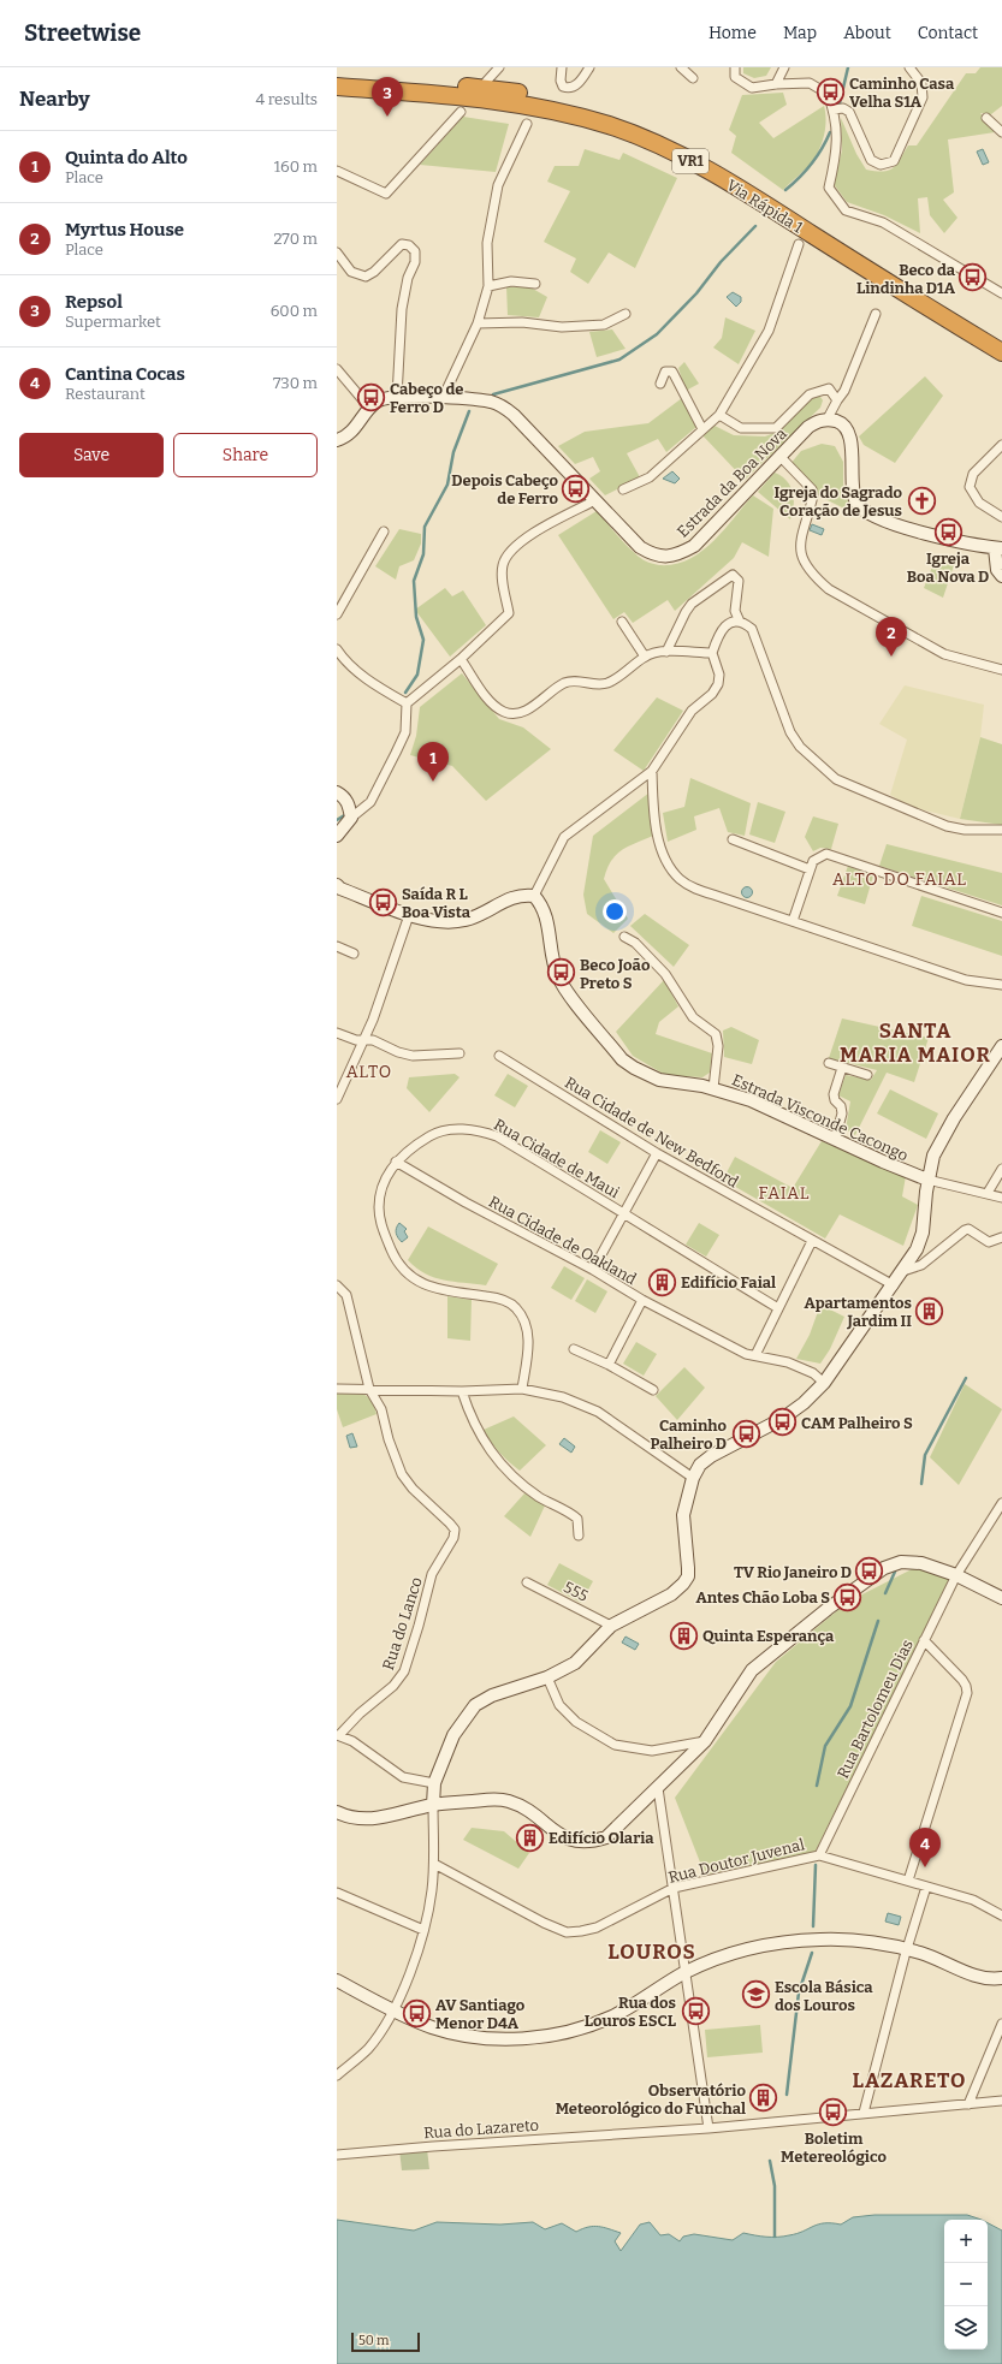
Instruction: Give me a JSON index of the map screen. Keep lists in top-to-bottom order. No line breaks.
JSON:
{"streets":{"highway":["VR1","Via Rápida 1"],"street":["Estrada da Boa Nova","Estrada Visconde Cacongo","Rua Cidade de New Bedford","Rua Cidade de Maui","Rua Cidade de Oakland","555","Rua do Lanco","Rua Bartolomeu Dias","Rua Doutor Juvenal","Rua do Lazareto"]},"crossings":[["Rua Cidade de Maui","Rua Cidade de Oakland"],["Rua Bartolomeu Dias","Rua Doutor Juvenal"]],"districts":["ALTO DO FAIAL","SANTA MARIA MAIOR","ALTO","FAIAL","LOUROS","LAZARETO"],"places":{"bus stop":["Caminho Casa Velha S1A","Beco da Lindinha D1A","Cabeço de Ferro D","Depois Cabeço de Ferro","Igreja Boa Nova D","Saída R L Boa Vista","Beco João Preto S","CAM Palheiro S","Caminho Palheiro D","TV Rio Janeiro D","Antes Chão Loba S","Rua dos Louros ESCL","AV Santiago Menor D4A","Boletim Metereológico"],"church":["Igreja do Sagrado Coração de Jesus"],"building":["Edifício Faial","Apartamentos Jardim II","Quinta Esperança","Edifício Olaria","Observatório Meteorológico do Funchal"],"school or university":["Escola Básica dos Louros"]},"scale_bar":"50 m","page":{"header":"Streetwise","nav":["Home","Map","About","Contact"],"heading":["Nearby","4 results"],"pins":["3","2","1","4"],"list":[{"mark":"1","name":"Quinta do Alto","note":"Place","value":"160 m"},{"mark":"2","name":"Myrtus House","note":"Place","value":"270 m"},{"mark":"3","name":"Repsol","note":"Supermarket","value":"600 m"},{"mark":"4","name":"Cantina Cocas","note":"Restaurant","value":"730 m"}],"buttons":["Save","Share"],"map_buttons":["+","−"],"scale":"50 m"}}
